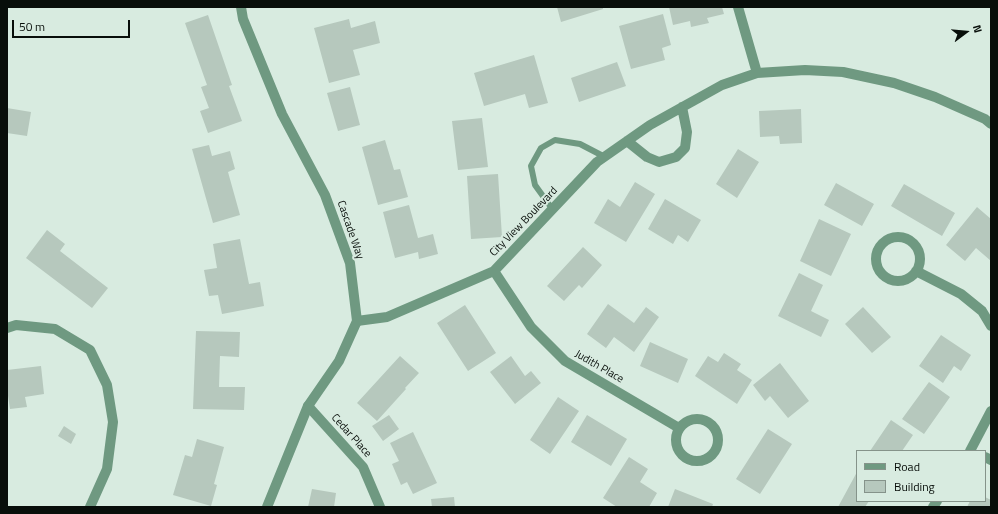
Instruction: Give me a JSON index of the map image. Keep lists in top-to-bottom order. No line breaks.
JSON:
{"streets":{"street":["City View Boulevard","Cascade Way","Judith Place","Cedar Place"]},"crossings":[["City View Boulevard","Cascade Way"],["City View Boulevard","Judith Place"]],"legend":["Road","Building"],"scale_bar":"50 m","north":"right"}
